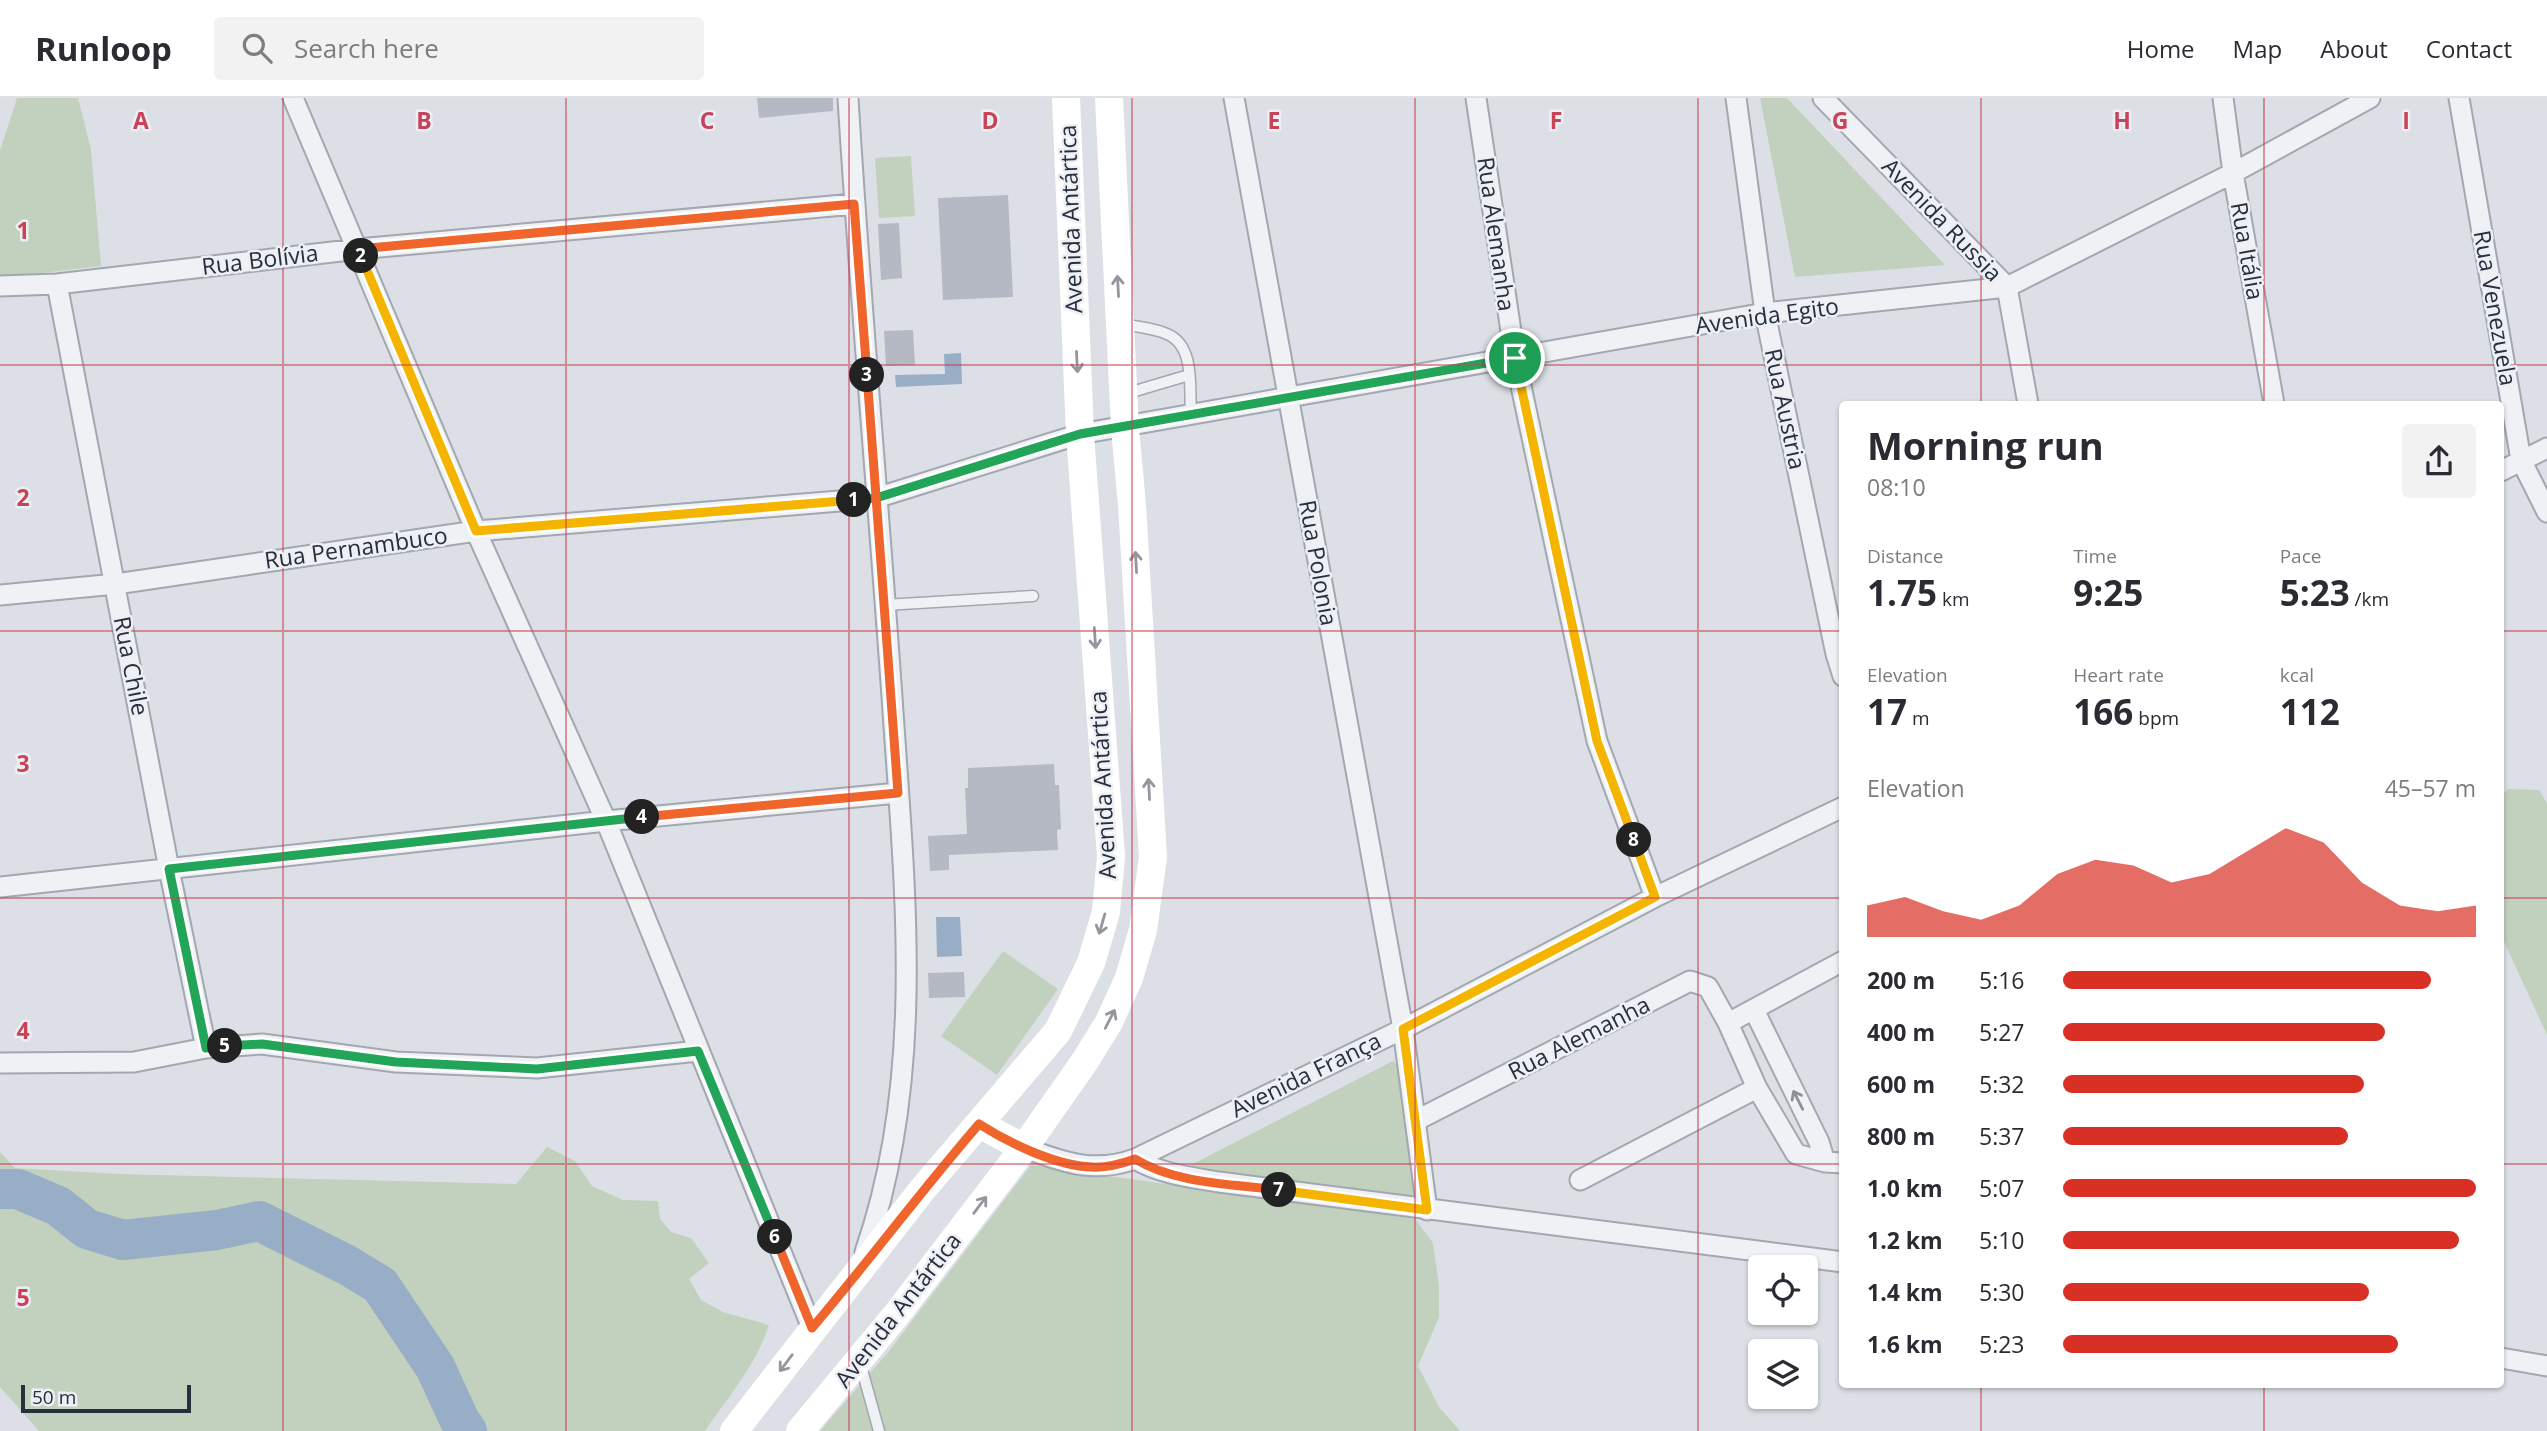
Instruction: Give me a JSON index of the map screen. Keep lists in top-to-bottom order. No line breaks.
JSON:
{"streets":{"main road":["Avenida Antártica"],"street":["Avenida Russia","Rua Alemanha","Rua Itália","Rua Bolívia","Rua Venezuela","Avenida Egito","Rua Austria","Rua Pernambuco","Rua Polonia","Rua Chile","Avenida França"]},"crossings":[["Avenida Antártica","Avenida Egito"],["Avenida Antártica","Rua Pernambuco"],["Avenida Antártica","Avenida França"],["Avenida Russia","Avenida Egito"],["Rua Alemanha","Avenida Egito"],["Rua Alemanha","Avenida França"],["Rua Itália","Avenida Egito"],["Rua Bolívia","Rua Chile"],["Avenida Egito","Rua Austria"],["Avenida Egito","Rua Pernambuco"],["Avenida Egito","Rua Polonia"],["Rua Pernambuco","Rua Chile"],["Rua Polonia","Avenida França"]],"scale_bar":"50 m","page":{"header":"Runloop","search":"Search here","nav":["Home","Map","About","Contact"],"pins":["2","3","1","4","8","5","7","6"],"heading":["Morning run","08:10"],"stats":[["Distance","1.75 km"],["Time","9:25"],["Pace","5:23 /km"],["Elevation","17 m"],["Heart rate","166 bpm"],["kcal","112"]],"chart":["Elevation","45–57 m"],"list":[{"name":"200 m","note":"5:16"},{"name":"400 m","note":"5:27"},{"name":"600 m","note":"5:32"},{"name":"800 m","note":"5:37"},{"name":"1.0 km","note":"5:07"},{"name":"1.2 km","note":"5:10"},{"name":"1.4 km","note":"5:30"},{"name":"1.6 km","note":"5:23"}],"scale":"50 m"},"grid":{"columns":["A","B","C","D","E","F","G","H","I"],"rows":["1","2","3","4","5"]}}
